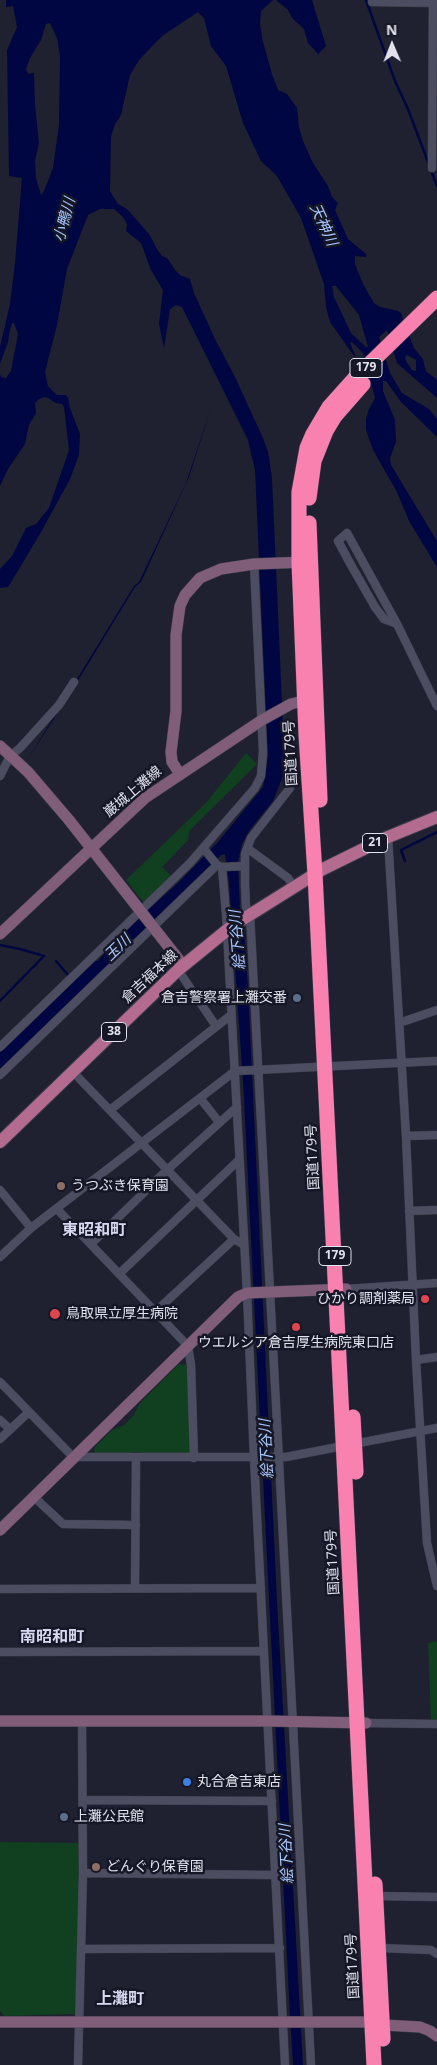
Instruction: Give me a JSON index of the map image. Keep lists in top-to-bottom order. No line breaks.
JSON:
{"streets":{"highway":["179","国道179号"],"main road":["21","倉吉福本線","38"],"street":["巌城上灘線"]},"crossings":[["国道179号","巌城上灘線"],["国道179号","21"],["国道179号","倉吉福本線"],["21","倉吉福本線"]],"districts":["東昭和町","南昭和町","上灘町"],"water":["小鴨川","天神川","絵下谷川","玉川"],"places":["倉吉警察署上灘交番","うつぶき保育園","ひかり調剤薬局","鳥取県立厚生病院","ウエルシア倉吉厚生病院東口店","丸合倉吉東店","上灘公民館","どんぐり保育園"],"north":"top"}
